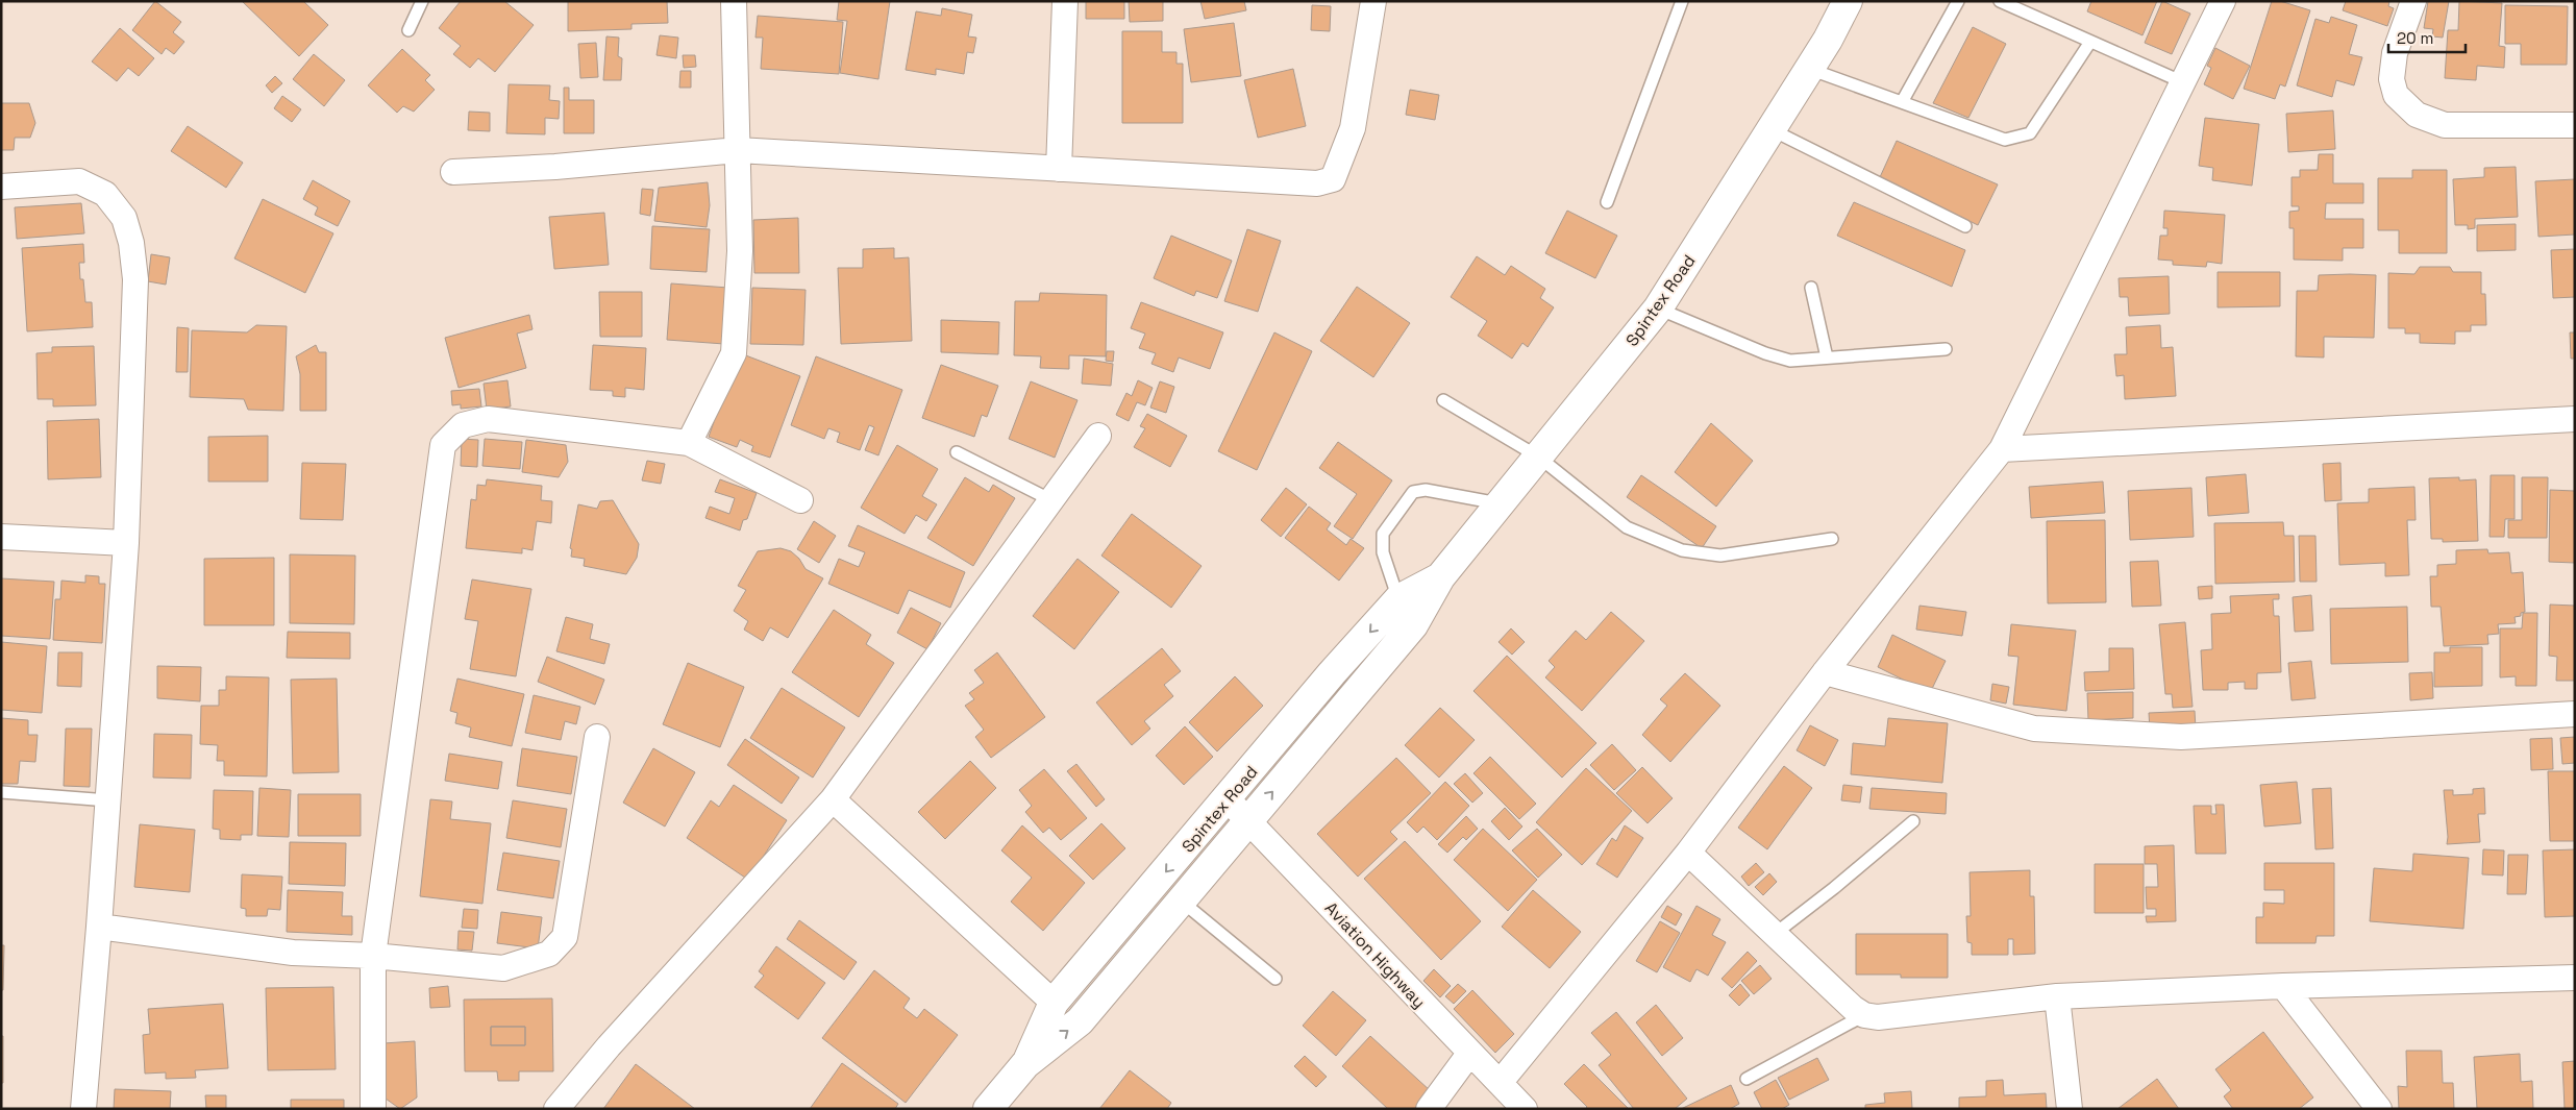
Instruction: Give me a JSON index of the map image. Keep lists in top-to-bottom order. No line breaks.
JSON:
{"streets":{"main road":["Spintex Road"],"street":["Aviation Highway"]},"crossings":[["Spintex Road","Aviation Highway"]],"scale_bar":"20 m"}
